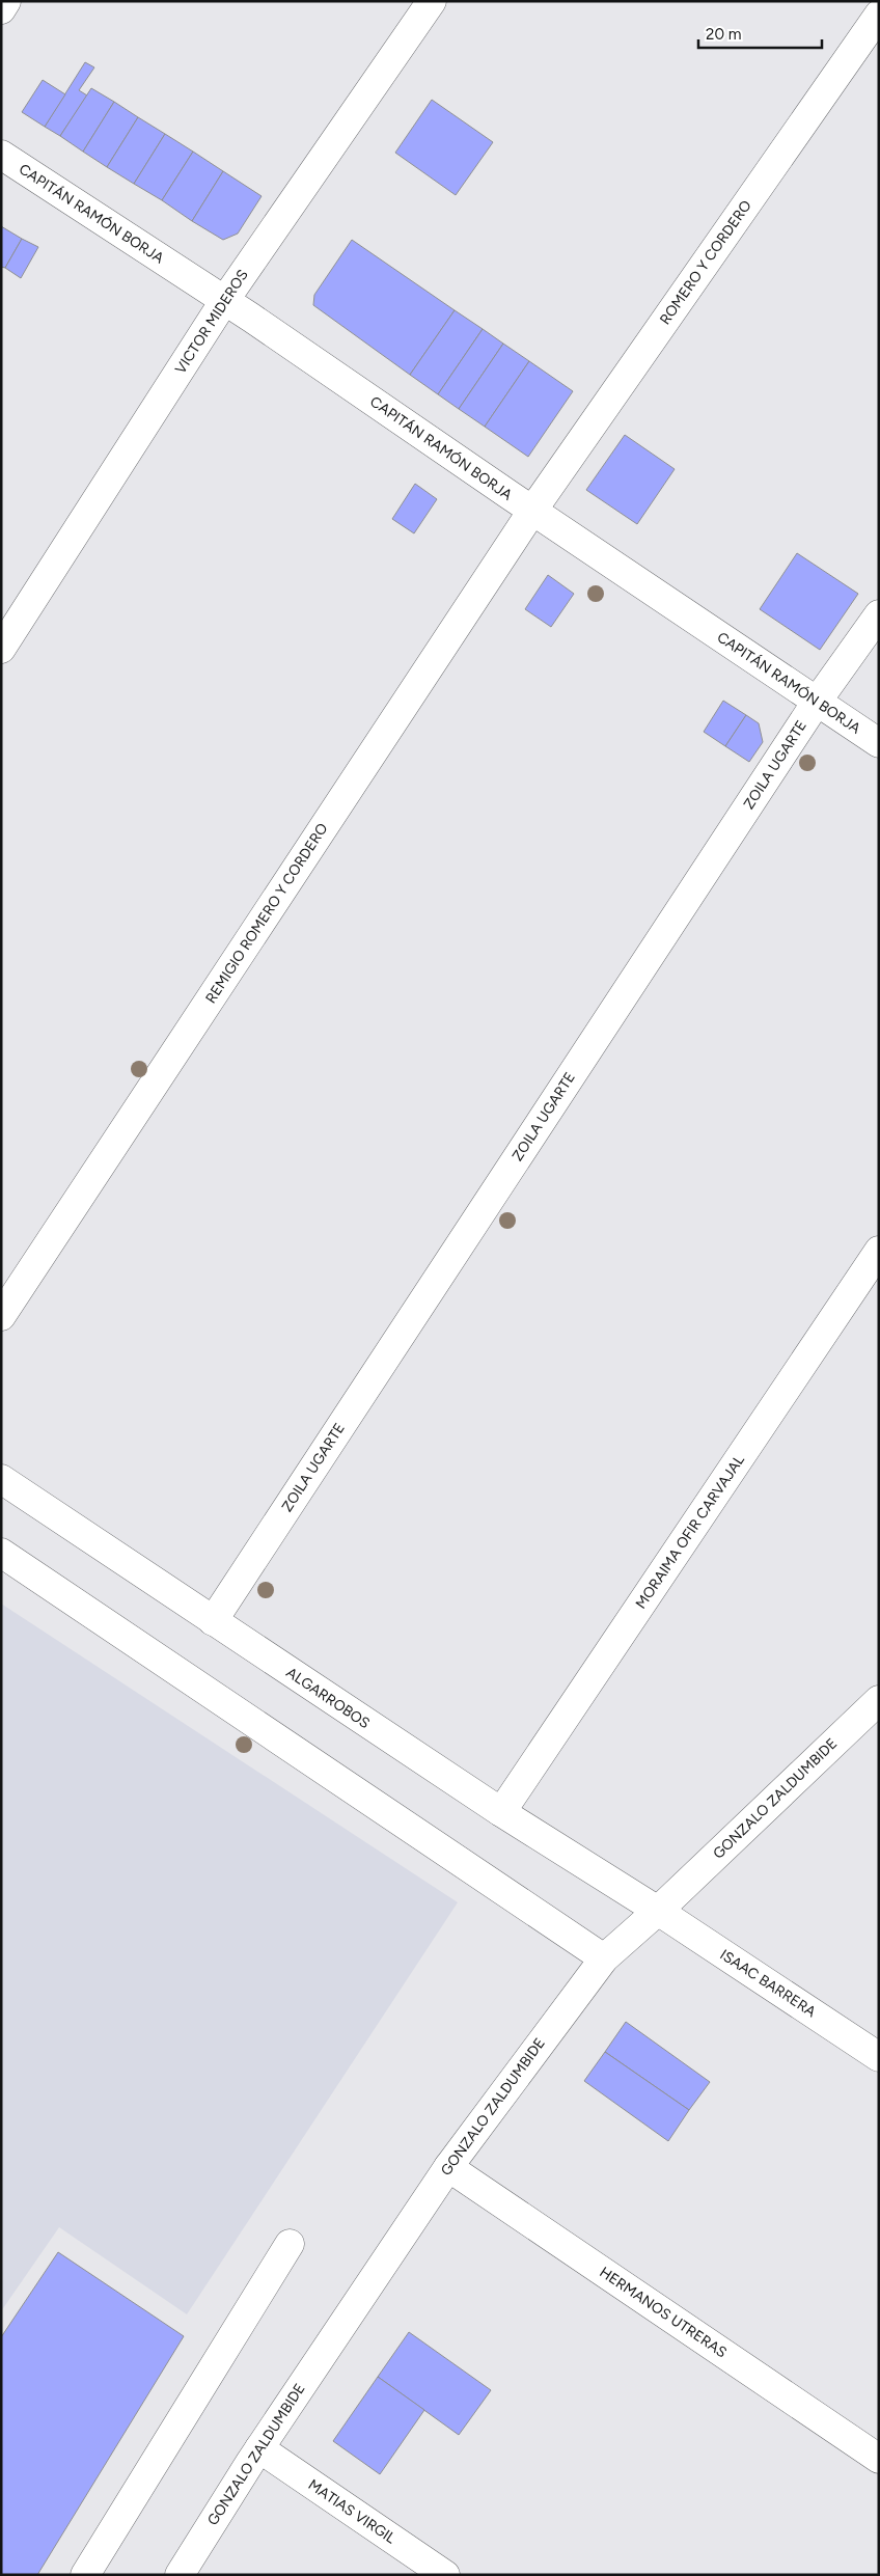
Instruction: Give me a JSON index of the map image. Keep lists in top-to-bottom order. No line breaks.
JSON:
{"streets":{"street":["CAPITÁN RAMÓN BORJA","ROMERO Y CORDERO","VICTOR MIDEROS","ZOILA UGARTE","REMIGIO ROMERO Y CORDERO","MORAIMA OFIR CARVAJAL","ALGARROBOS","GONZALO ZALDUMBIDE","ISAAC BARRERA","HERMANOS UTRERAS","MATIAS VIRGIL"]},"crossings":[["CAPITÁN RAMÓN BORJA","ROMERO Y CORDERO"],["CAPITÁN RAMÓN BORJA","VICTOR MIDEROS"],["CAPITÁN RAMÓN BORJA","ZOILA UGARTE"],["CAPITÁN RAMÓN BORJA","REMIGIO ROMERO Y CORDERO"],["ROMERO Y CORDERO","REMIGIO ROMERO Y CORDERO"],["ZOILA UGARTE","ALGARROBOS"],["MORAIMA OFIR CARVAJAL","ALGARROBOS"],["ALGARROBOS","GONZALO ZALDUMBIDE"],["ALGARROBOS","ISAAC BARRERA"],["GONZALO ZALDUMBIDE","ISAAC BARRERA"],["GONZALO ZALDUMBIDE","HERMANOS UTRERAS"],["GONZALO ZALDUMBIDE","MATIAS VIRGIL"]],"scale_bar":"20 m"}
